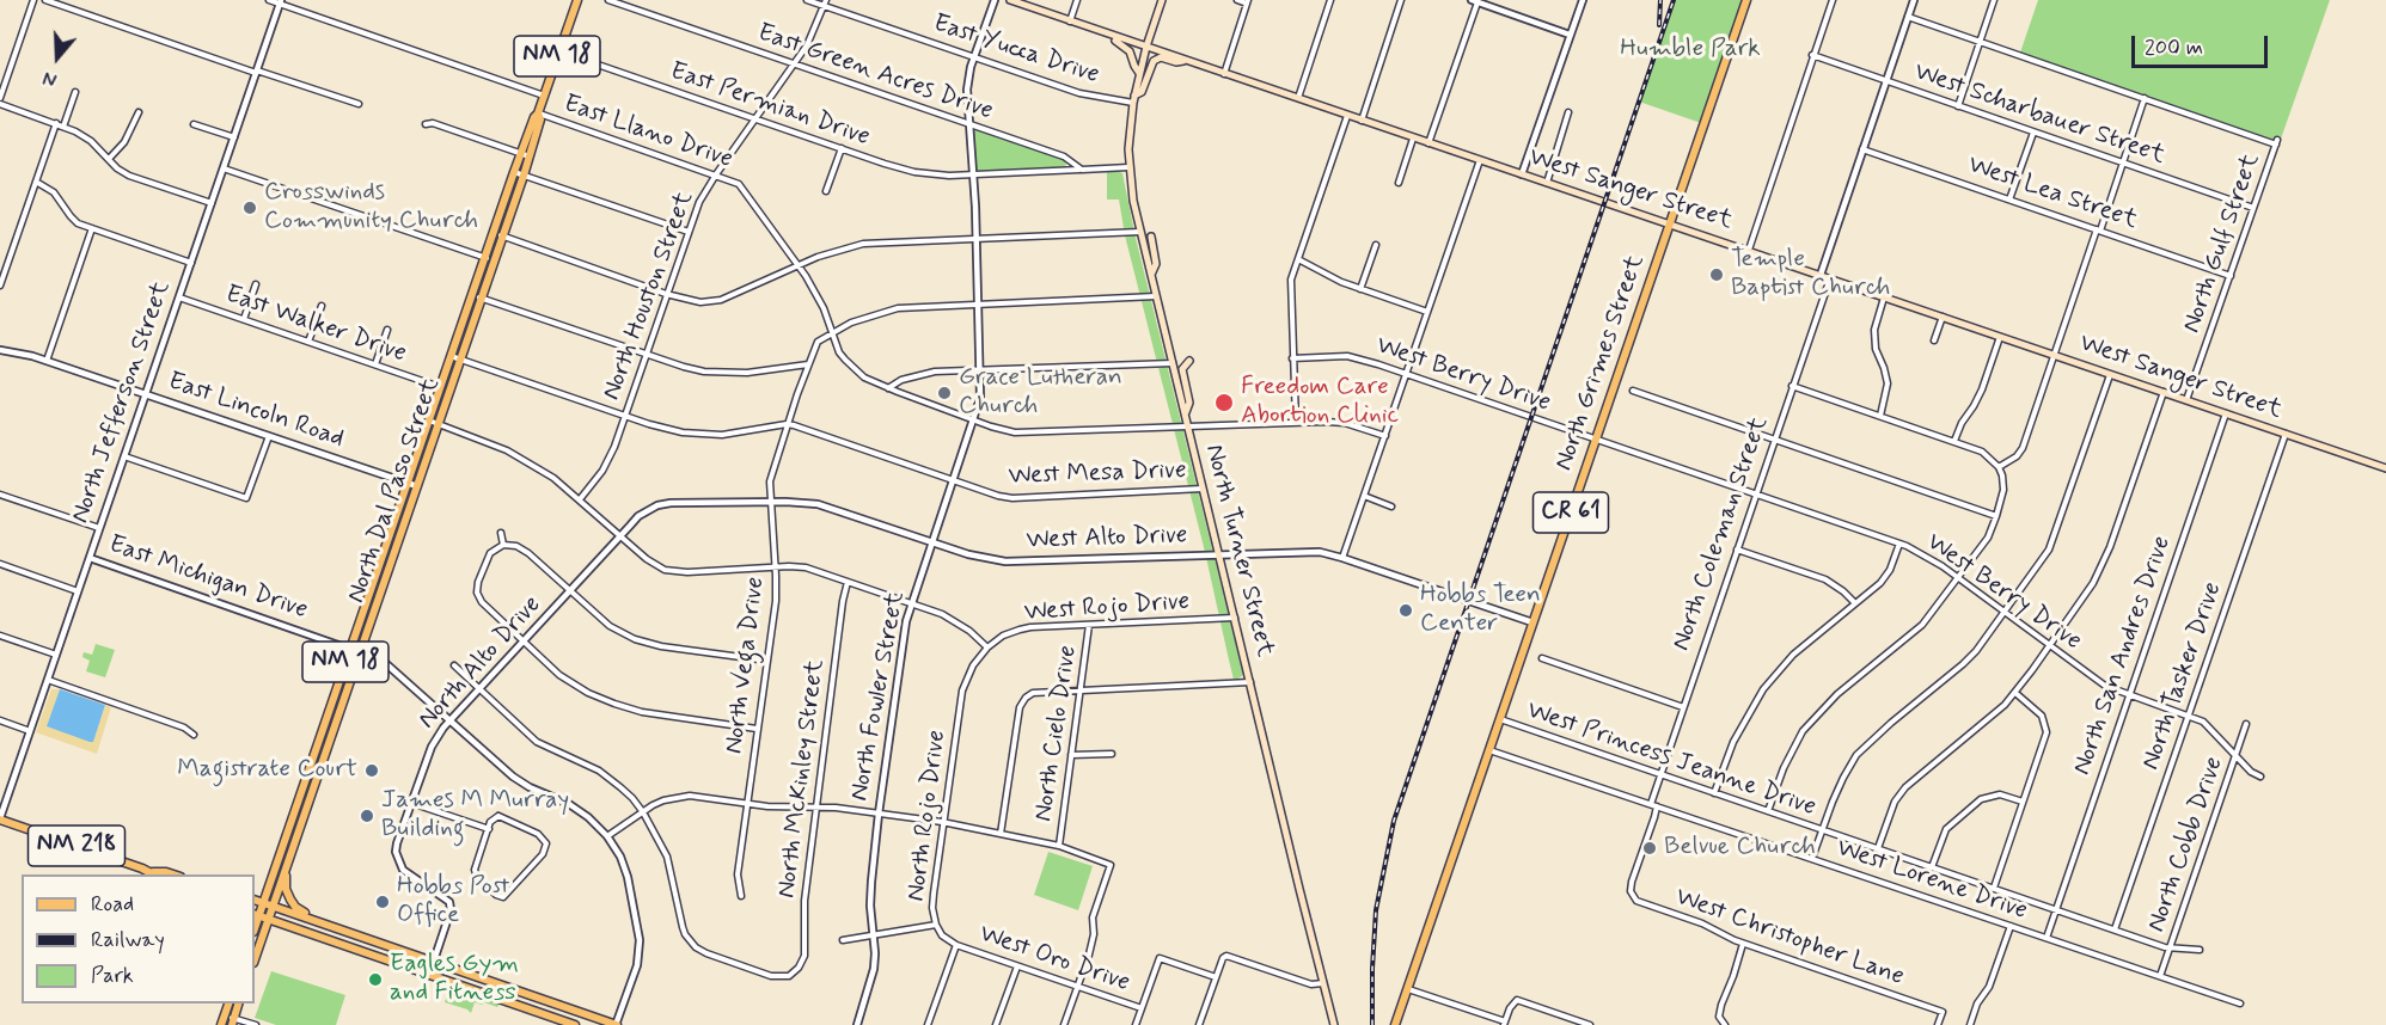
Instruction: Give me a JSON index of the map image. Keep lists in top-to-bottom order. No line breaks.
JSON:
{"streets":{"main road":["NM 18","West Sanger Street","North Grimes Street","North Dal Paso Street","CR 61","North Turner Street","NM 218"],"street":["East Yucca Drive","East Green Acres Drive","East Permian Drive","West Scharbauer Street","East Llano Drive","West Lea Street","North Gulf Street","North Houston Street","East Walker Drive","West Berry Drive","North Jefferson Street","East Lincoln Road","West Mesa Drive","North Coleman Street","West Alto Drive","East Michigan Drive","West Rojo Drive","North San Andres Drive","North Alto Drive","North Vega Drive","North Tasker Drive","North Fowler Street","North Cielo Drive","West Princess Jeanne Drive","North McKinley Street","North Rojo Drive","North Cobb Drive","West Lorene Drive","West Christopher Lane","West Oro Drive"]},"crossings":[["East Yucca Drive","North Houston Street"],["East Yucca Drive","North Turner Street"],["East Yucca Drive","North Fowler Street"],["East Green Acres Drive","East Permian Drive"],["East Green Acres Drive","North Houston Street"],["East Green Acres Drive","North Fowler Street"],["East Permian Drive","North Houston Street"],["East Permian Drive","North Dal Paso Street"],["East Permian Drive","North Fowler Street"],["West Scharbauer Street","North Gulf Street"],["East Llano Drive","North Houston Street"],["East Llano Drive","North Jefferson Street"],["East Llano Drive","North Dal Paso Street"],["East Llano Drive","North Turner Street"],["East Llano Drive","North Vega Drive"],["East Llano Drive","North Fowler Street"],["West Sanger Street","North Gulf Street"],["West Sanger Street","North Grimes Street"],["West Sanger Street","North Coleman Street"],["West Sanger Street","North Turner Street"],["West Sanger Street","North San Andres Drive"],["West Sanger Street","North Tasker Drive"],["West Lea Street","North Gulf Street"],["East Walker Drive","North Jefferson Street"],["East Walker Drive","North Dal Paso Street"],["North Grimes Street","West Berry Drive"],["North Grimes Street","West Alto Drive"],["North Grimes Street","West Princess Jeanne Drive"],["North Grimes Street","West Lorene Drive"],["West Berry Drive","North Coleman Street"],["West Berry Drive","North San Andres Drive"],["West Berry Drive","North Tasker Drive"],["West Berry Drive","North Cobb Drive"],["North Jefferson Street","East Lincoln Road"],["North Jefferson Street","East Michigan Drive"],["North Jefferson Street","NM 218"],["East Lincoln Road","North Dal Paso Street"],["West Mesa Drive","North Turner Street"],["West Mesa Drive","North Vega Drive"],["West Mesa Drive","North Fowler Street"],["North Dal Paso Street","East Michigan Drive"],["North Coleman Street","West Princess Jeanne Drive"],["North Coleman Street","West Lorene Drive"],["North Coleman Street","West Christopher Lane"],["West Alto Drive","North Turner Street"],["West Alto Drive","North Alto Drive"],["West Alto Drive","North Vega Drive"],["West Alto Drive","North Fowler Street"],["North Turner Street","West Rojo Drive"],["East Michigan Drive","North Alto Drive"],["West Rojo Drive","North Cielo Drive"],["West Rojo Drive","North Rojo Drive"],["North San Andres Drive","West Princess Jeanne Drive"],["North San Andres Drive","West Lorene Drive"],["North Alto Drive","North Vega Drive"],["North Tasker Drive","West Princess Jeanne Drive"],["West Princess Jeanne Drive","North Cobb Drive"],["North Rojo Drive","West Oro Drive"],["North Cobb Drive","West Lorene Drive"]],"parks":["Humble Park"],"places":["Crosswinds Community Church","Temple Baptist Church","Grace Lutheran Church","Freedom Care Abortion Clinic","Hobbs Teen Center","Magistrate Court","James M Murray Building","Belvue Church","Hobbs Post Office","Eagles Gym and Fitness"],"legend":["Road","Railway","Park"],"scale_bar":"200 m","north":"bottom"}
